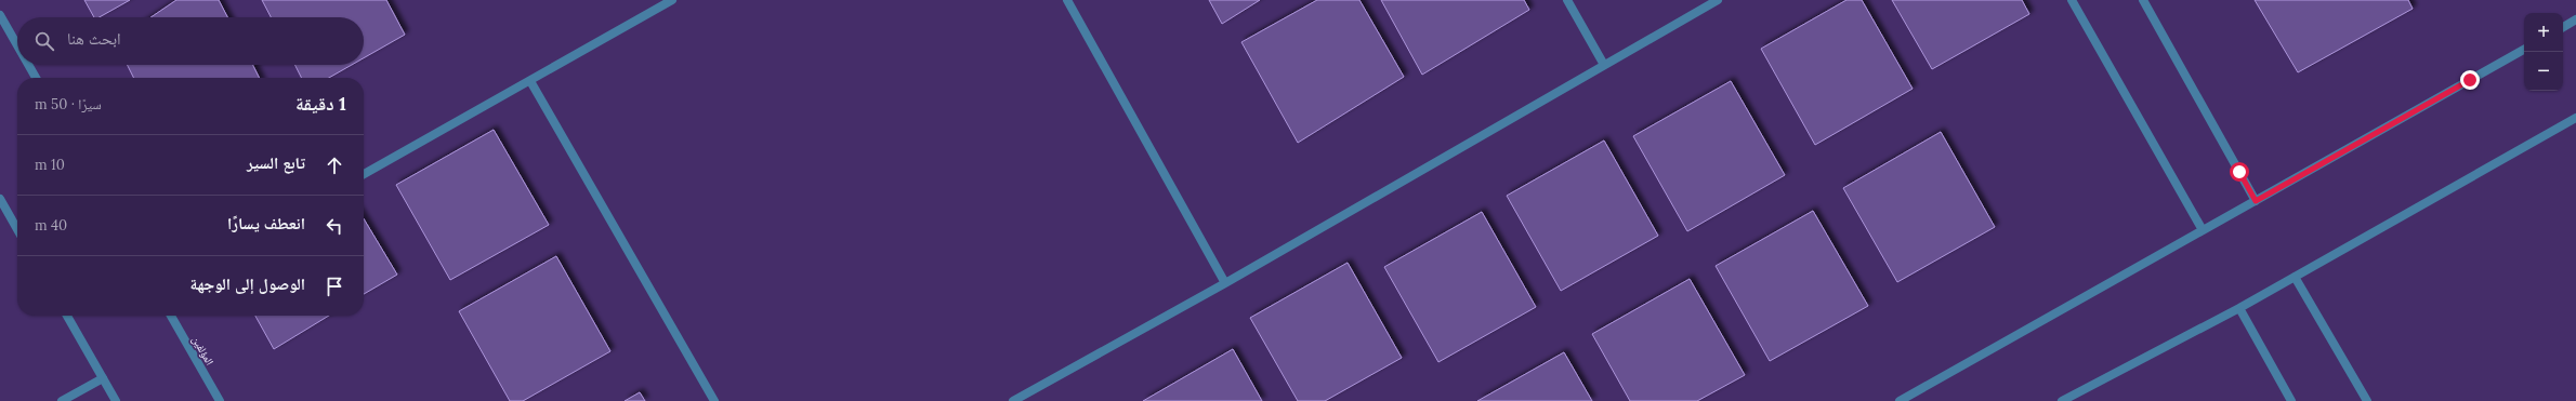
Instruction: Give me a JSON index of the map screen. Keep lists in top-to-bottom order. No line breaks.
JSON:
{"streets":{"street":["المؤلفين"]},"page":{"map_buttons":["+","−"],"search":"ابحث هنا","heading":["1 دقيقة","سيرًا · 50 m"],"list":[["تابع السير","10 m"],["انعطف يسارًا","40 m"],"الوصول إلى الوجهة"]}}
